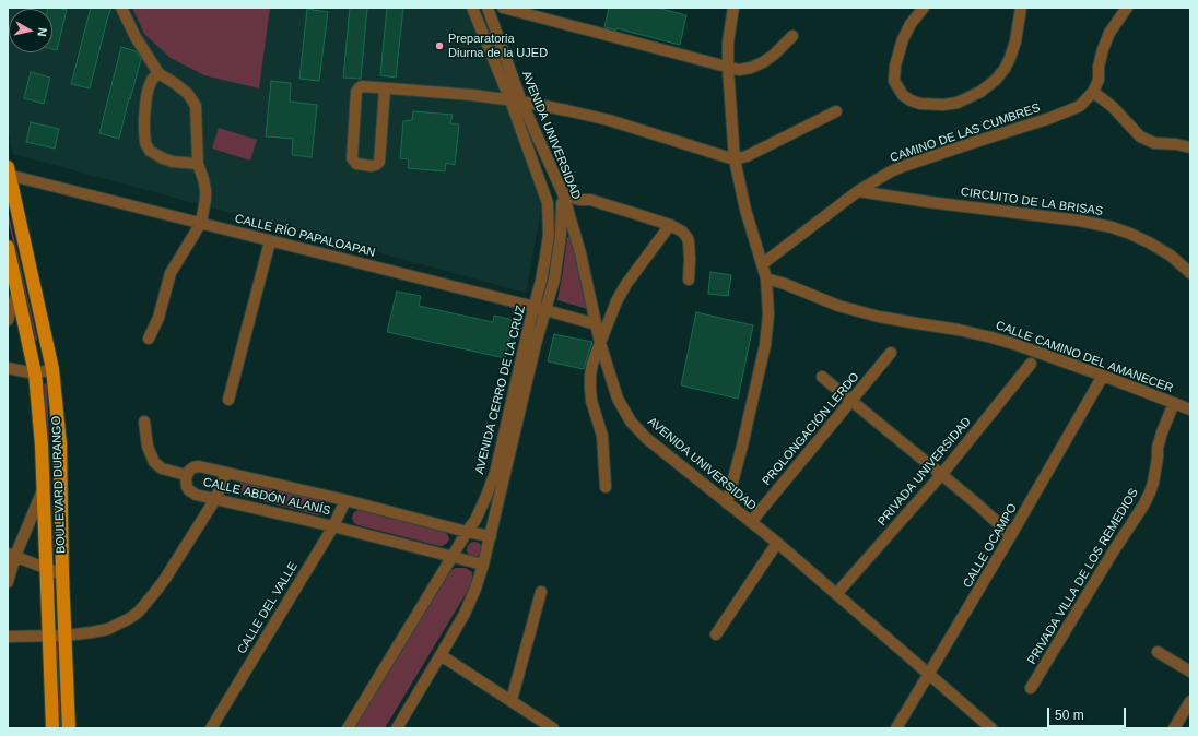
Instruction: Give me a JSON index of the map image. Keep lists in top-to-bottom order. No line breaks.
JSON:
{"streets":{"main road":["BOULEVARD DURANGO"],"street":["CAMINO DE LAS CUMBRES","AVENIDA UNIVERSIDAD","CIRCUITO DE LA BRISAS","CALLE RÍO PAPALOAPAN","CALLE CAMINO DEL AMANECER","AVENIDA CERRO DE LA CRUZ","PROLONGACIÓN LERDO","PRIVADA UNIVERSIDAD","CALLE ABDÓN ALANÍS","CALLE OCAMPO","PRIVADA VILLA DE LOS REMEDIOS","CALLE DEL VALLE"]},"crossings":[["CAMINO DE LAS CUMBRES","CIRCUITO DE LA BRISAS"],["AVENIDA UNIVERSIDAD","CALLE RÍO PAPALOAPAN"],["AVENIDA UNIVERSIDAD","AVENIDA CERRO DE LA CRUZ"],["AVENIDA UNIVERSIDAD","PROLONGACIÓN LERDO"],["AVENIDA UNIVERSIDAD","PRIVADA UNIVERSIDAD"],["AVENIDA UNIVERSIDAD","CALLE OCAMPO"],["CALLE RÍO PAPALOAPAN","AVENIDA CERRO DE LA CRUZ"],["CALLE RÍO PAPALOAPAN","BOULEVARD DURANGO"],["CALLE CAMINO DEL AMANECER","CALLE OCAMPO"],["CALLE CAMINO DEL AMANECER","PRIVADA VILLA DE LOS REMEDIOS"],["AVENIDA CERRO DE LA CRUZ","CALLE ABDÓN ALANÍS"],["CALLE ABDÓN ALANÍS","CALLE DEL VALLE"]],"places":["Preparatoria Diurna de la UJED"],"scale_bar":"50 m","north":"right"}
